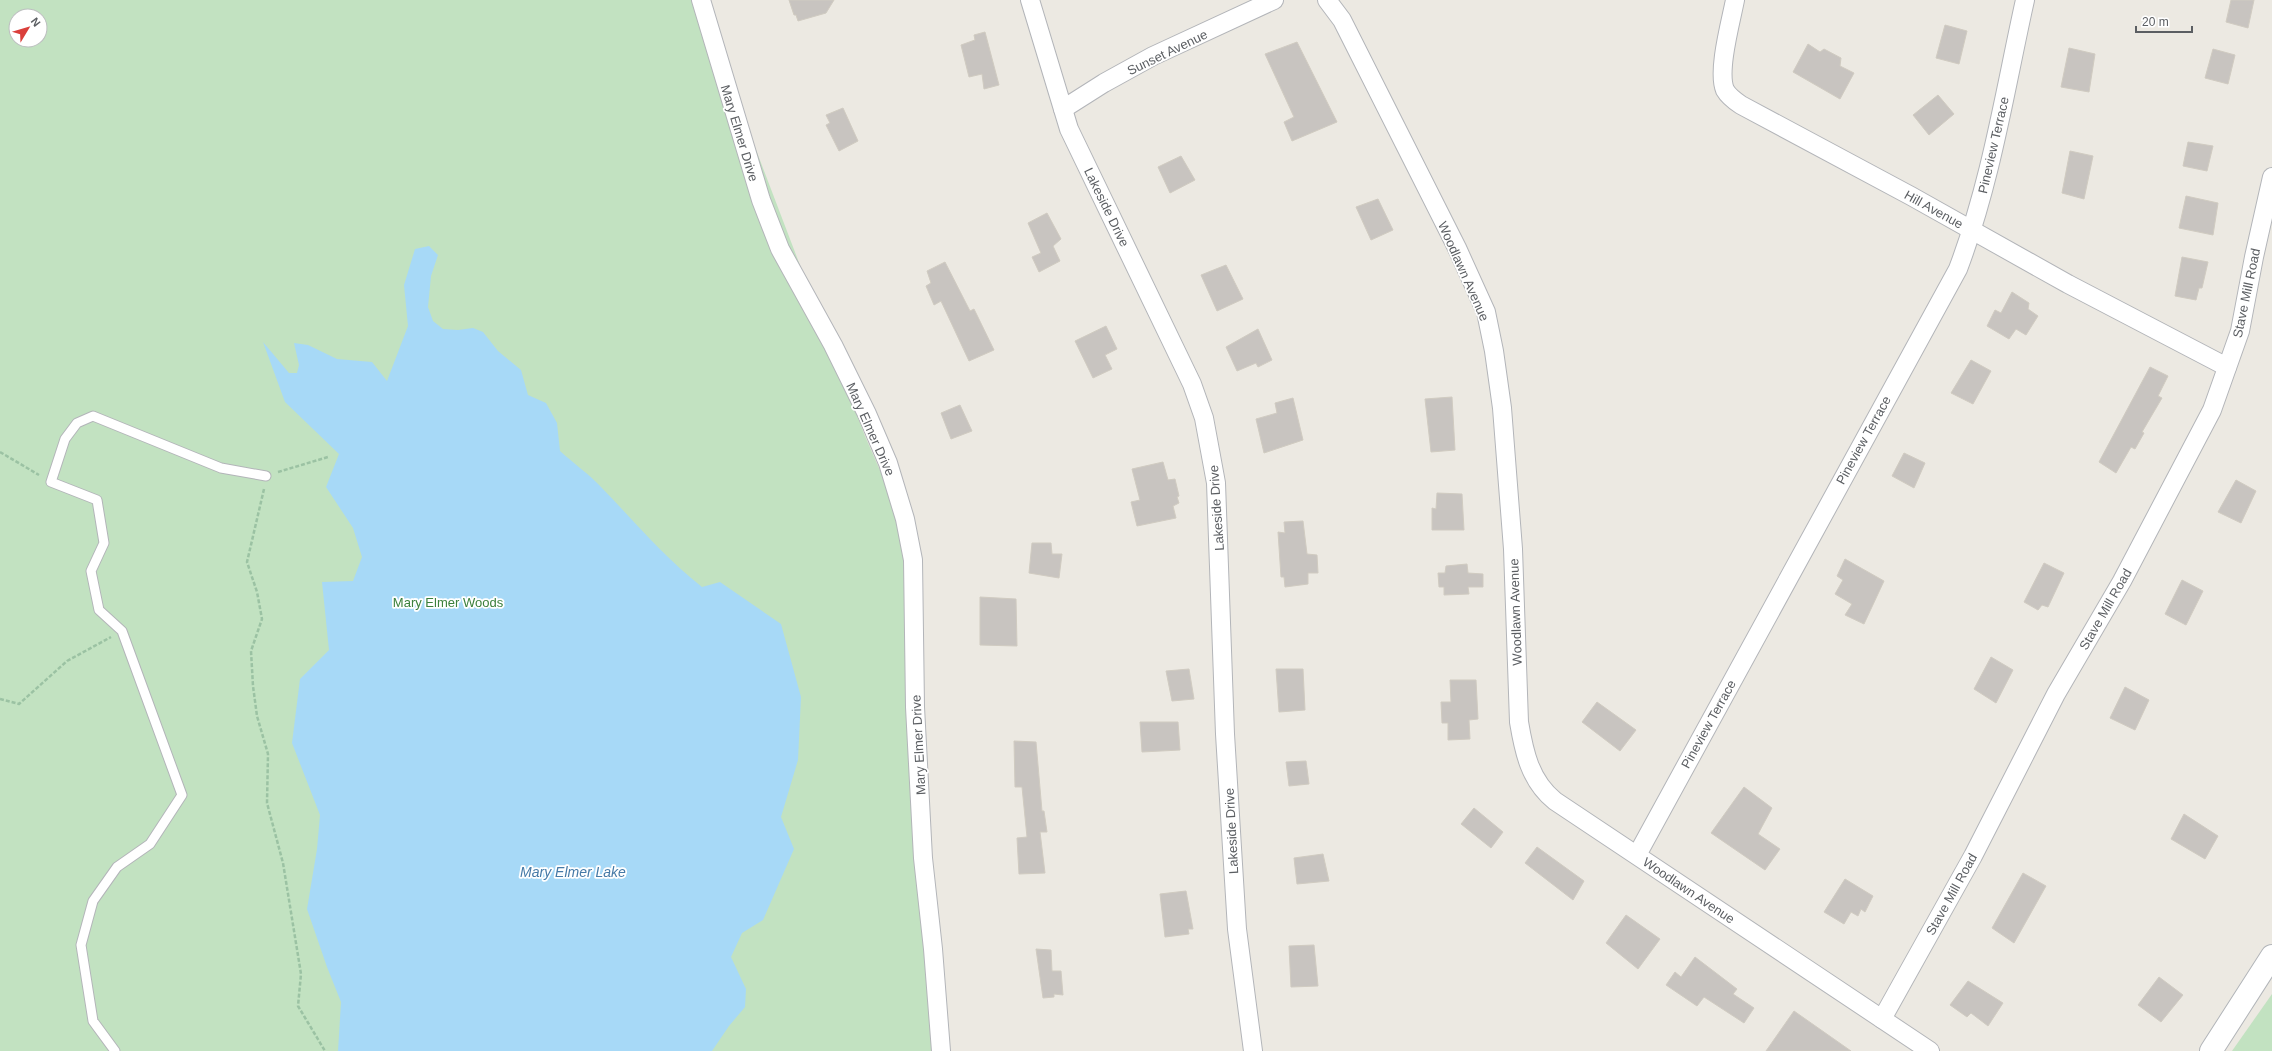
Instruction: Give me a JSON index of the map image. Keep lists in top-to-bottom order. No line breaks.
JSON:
{"streets":{"street":["Sunset Avenue","Mary Elmer Drive","Pineview Terrace","Lakeside Drive","Hill Avenue","Woodlawn Avenue","Stave Mill Road"]},"crossings":[["Sunset Avenue","Lakeside Drive"],["Pineview Terrace","Hill Avenue"],["Pineview Terrace","Woodlawn Avenue"],["Hill Avenue","Stave Mill Road"],["Woodlawn Avenue","Stave Mill Road"]],"water":["Mary Elmer Lake"],"parks":["Mary Elmer Woods"],"scale_bar":"20 m","north":"top right"}
